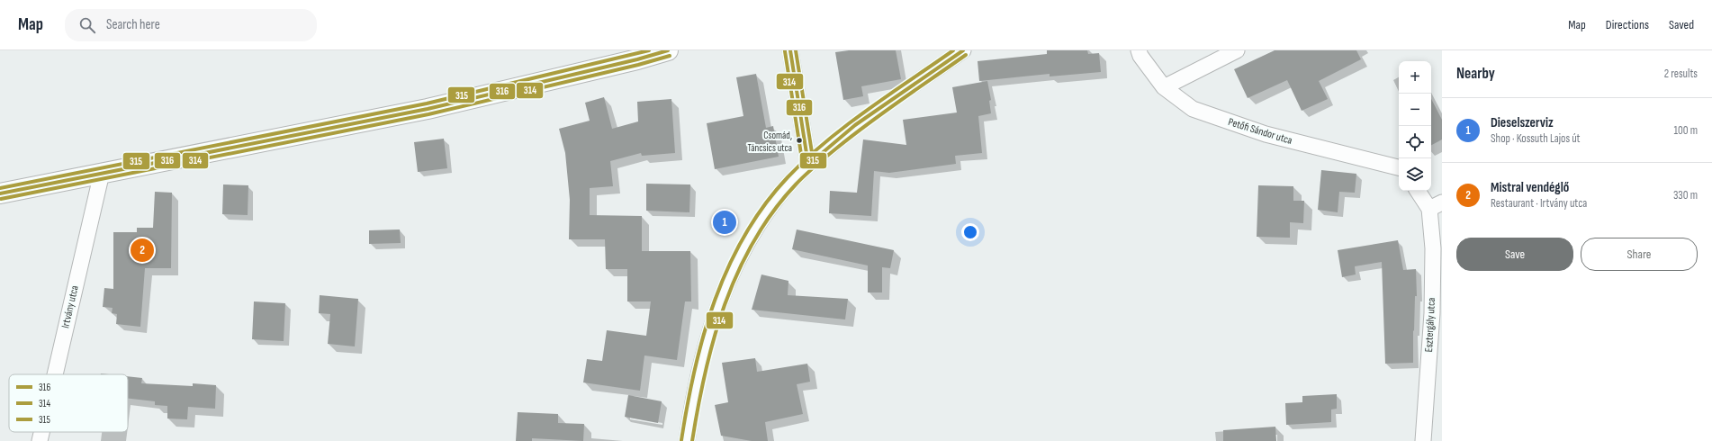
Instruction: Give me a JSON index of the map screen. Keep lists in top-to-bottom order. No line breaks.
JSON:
{"streets":{"street":["Petőfi Sándor utca","Irtvány utca","Esztergály utca"]},"places":["Csomád, Táncsics utca"],"lines":["transit line 316","transit line 315","transit line 314"],"legend":["316","314","315"],"page":{"header":"Map","search":"Search here","nav":["Map","Directions","Saved"],"heading":["Nearby","2 results"],"map_buttons":["+","−"],"list":[{"mark":"1","name":"Dieselszerviz","note":"Shop · Kossuth Lajos út","value":"100 m"},{"mark":"2","name":"Mistral vendéglő","note":"Restaurant · Irtvány utca","value":"330 m"}],"pins":["1","2"],"buttons":["Save","Share"]}}
